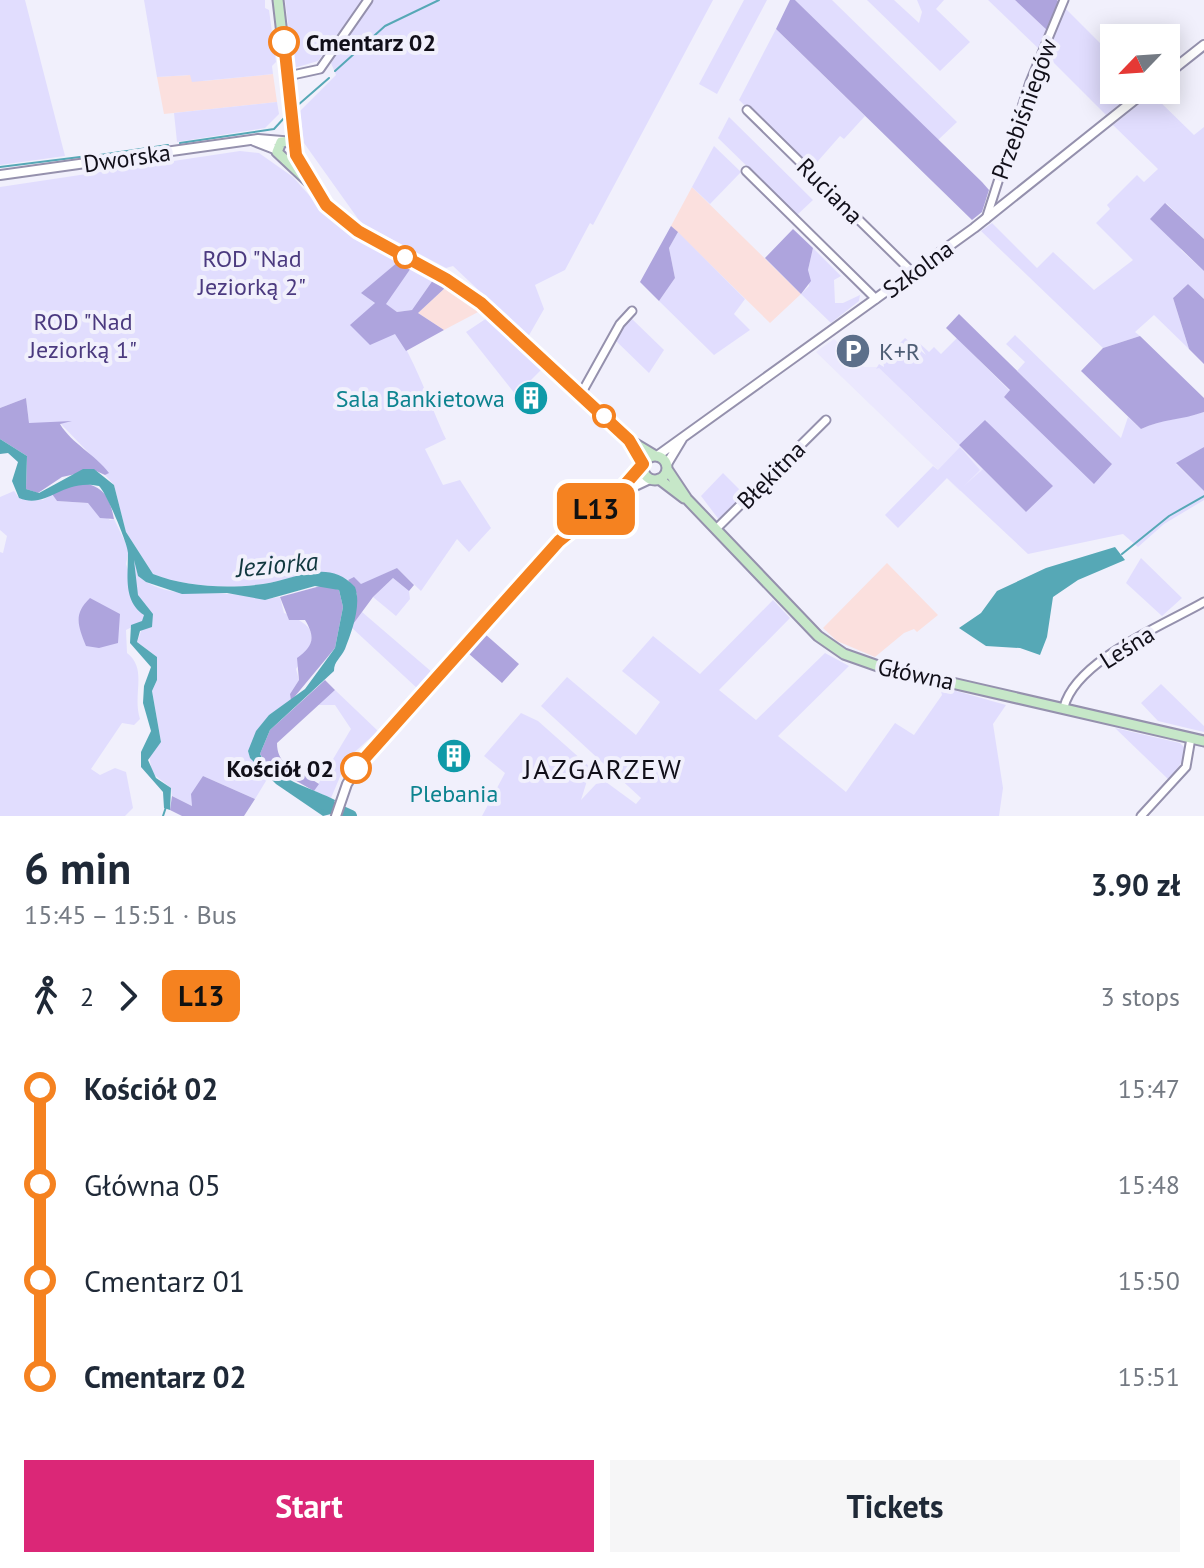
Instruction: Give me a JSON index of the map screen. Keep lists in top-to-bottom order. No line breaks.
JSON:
{"streets":{"main road":["Główna"],"street":["Przebiśniegów","Dworska","Ruciana","Szkolna","Błękitna","Leśna"]},"crossings":[["Przebiśniegów","Szkolna"],["Ruciana","Szkolna"],["Szkolna","Główna"],["Błękitna","Główna"],["Leśna","Główna"]],"districts":["JAZGARZEW"],"water":["Jeziorka"],"parks":["ROD \"Nad Jeziorką 2\"","ROD \"Nad Jeziorką 1\""],"places":{"other":["Cmentarz 02","Kościół 02"],"parking":["K+R"],"building":["Sala Bankietowa","Plebania"]},"lines":["bus line L13"],"north":"bottom left","page":{"on_map":"L13","heading":["6 min","15:45 – 15:51 · Bus","3.90 zł"],"legs":["2","L13","3 stops"],"list":[{"name":"Kościół 02","value":"15:47"},{"name":"Główna 05","value":"15:48"},{"name":"Cmentarz 01","value":"15:50"},{"name":"Cmentarz 02","value":"15:51"}],"buttons":["Start","Tickets"]}}
